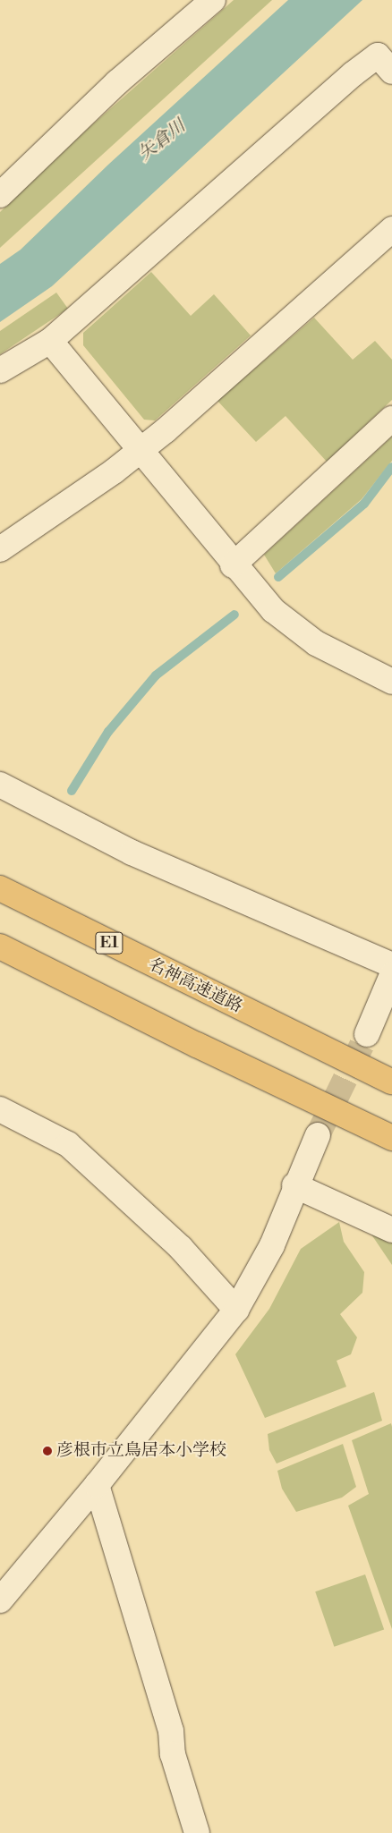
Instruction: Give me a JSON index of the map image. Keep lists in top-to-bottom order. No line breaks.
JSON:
{"streets":{"highway":["E1","名神高速道路"]},"water":["矢倉川"],"places":["彦根市立鳥居本小学校"]}
